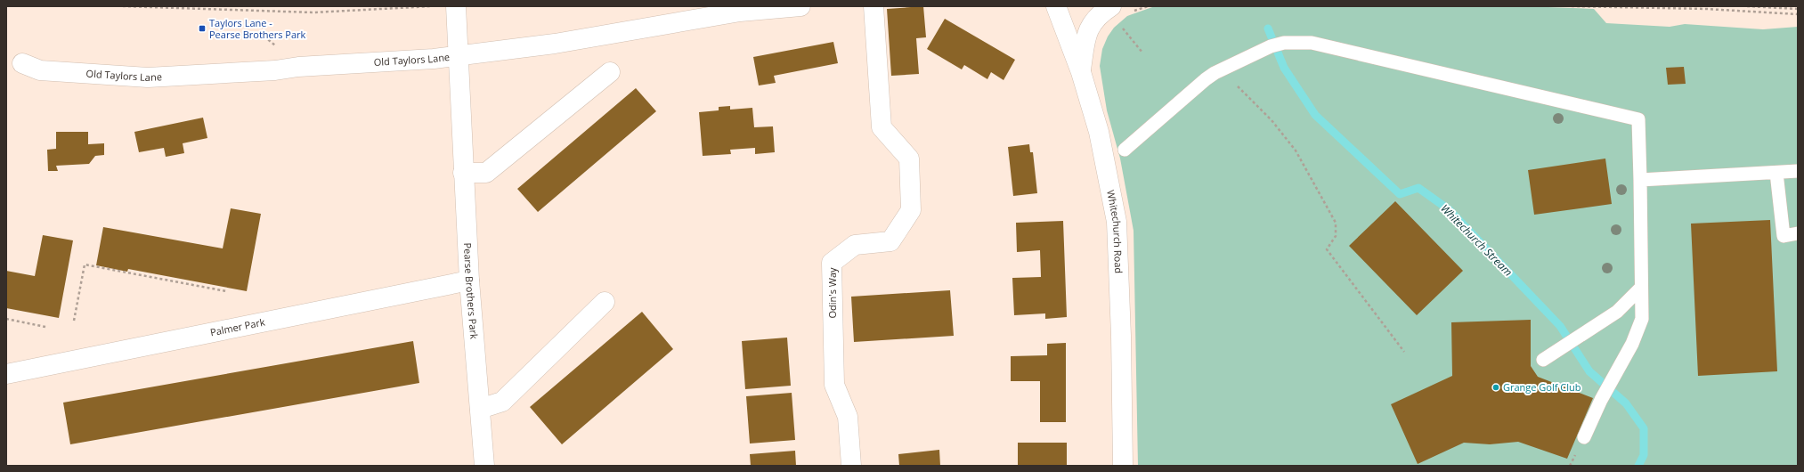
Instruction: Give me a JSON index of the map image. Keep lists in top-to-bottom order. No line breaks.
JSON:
{"streets":{"street":["Old Taylors Lane","Whitechurch Road","Pearse Brothers Park","Odin's Way","Palmer Park"]},"crossings":[["Old Taylors Lane","Pearse Brothers Park"],["Pearse Brothers Park","Palmer Park"]],"water":["Whitechurch Stream"],"places":{"transit":["Taylors Lane - Pearse Brothers Park"],"other":["Grange Golf Club"]}}
